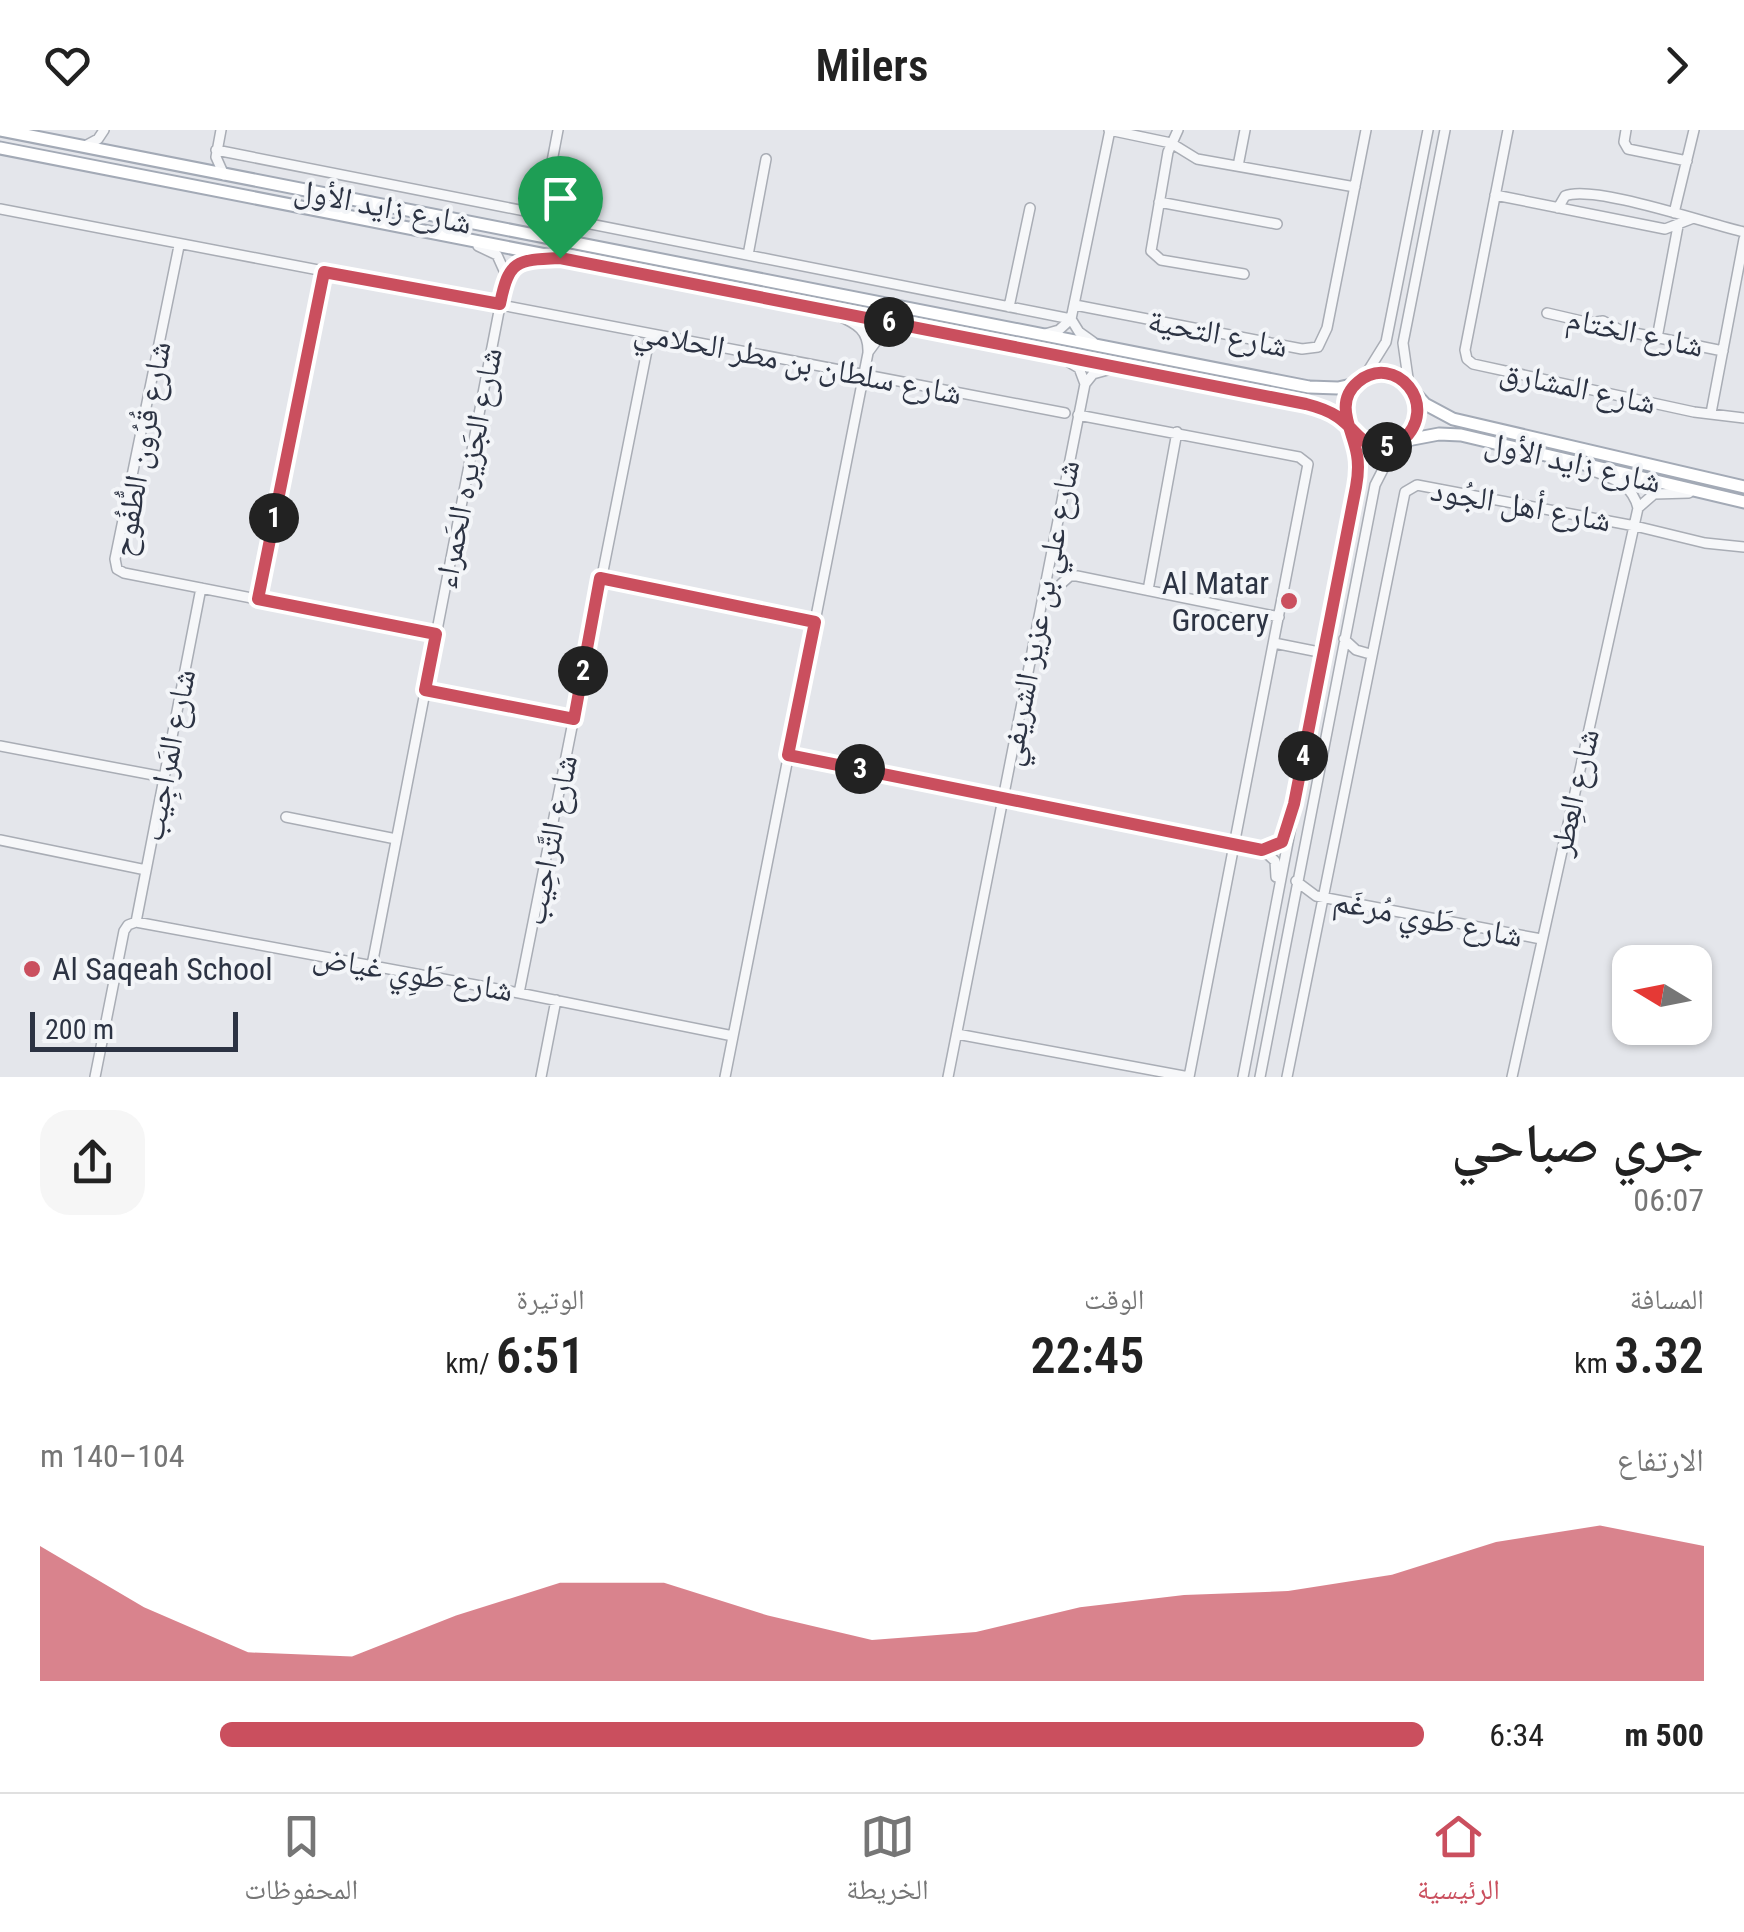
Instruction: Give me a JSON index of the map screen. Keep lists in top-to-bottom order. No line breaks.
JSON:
{"streets":{"main road":["شارع زايد الأول"],"street":["شارع الختام","شارع التحية","شارع سلطان بن مطر الحلامي","شارع المشارق","شارع قُرُون الطُّفُوح","شارع الجَزيره الحَمراء","شارع أهل الجُود","شارع علي بن عزيز الشريفي","شارع المَراجِيب","شارع العِطر","شارع التَّراحِيب","شارع طَوي مُرغَم","شارع طَوِي غياض"]},"crossings":[["شارع سلطان بن مطر الحلامي","شارع قُرُون الطُّفُوح"],["شارع سلطان بن مطر الحلامي","شارع الجَزيره الحَمراء"],["شارع سلطان بن مطر الحلامي","شارع التَّراحِيب"],["شارع قُرُون الطُّفُوح","شارع الجَزيره الحَمراء"],["شارع قُرُون الطُّفُوح","شارع المَراجِيب"],["شارع الجَزيره الحَمراء","شارع طَوِي غياض"],["شارع أهل الجُود","شارع العِطر"],["شارع أهل الجُود","شارع طَوي مُرغَم"],["شارع المَراجِيب","شارع طَوِي غياض"],["شارع العِطر","شارع طَوي مُرغَم"],["شارع التَّراحِيب","شارع طَوِي غياض"]],"places":["Al Matar Grocery","Al Saqeah School"],"scale_bar":"200 m","north":"left","page":{"header":"Milers","pins":["6","5","1","2","4","3"],"scale":"200 m","heading":["جري صباحي","06:07"],"stats":[["المسافة","3.32 km"],["الوقت","22:45"],["الوتيرة","6:51 /km"]],"chart":["الارتفاع","104–140 m"],"list":[{"name":"500 m","note":"6:34"}],"tabs":["الرئيسية","الخريطة","المحفوظات"]}}
